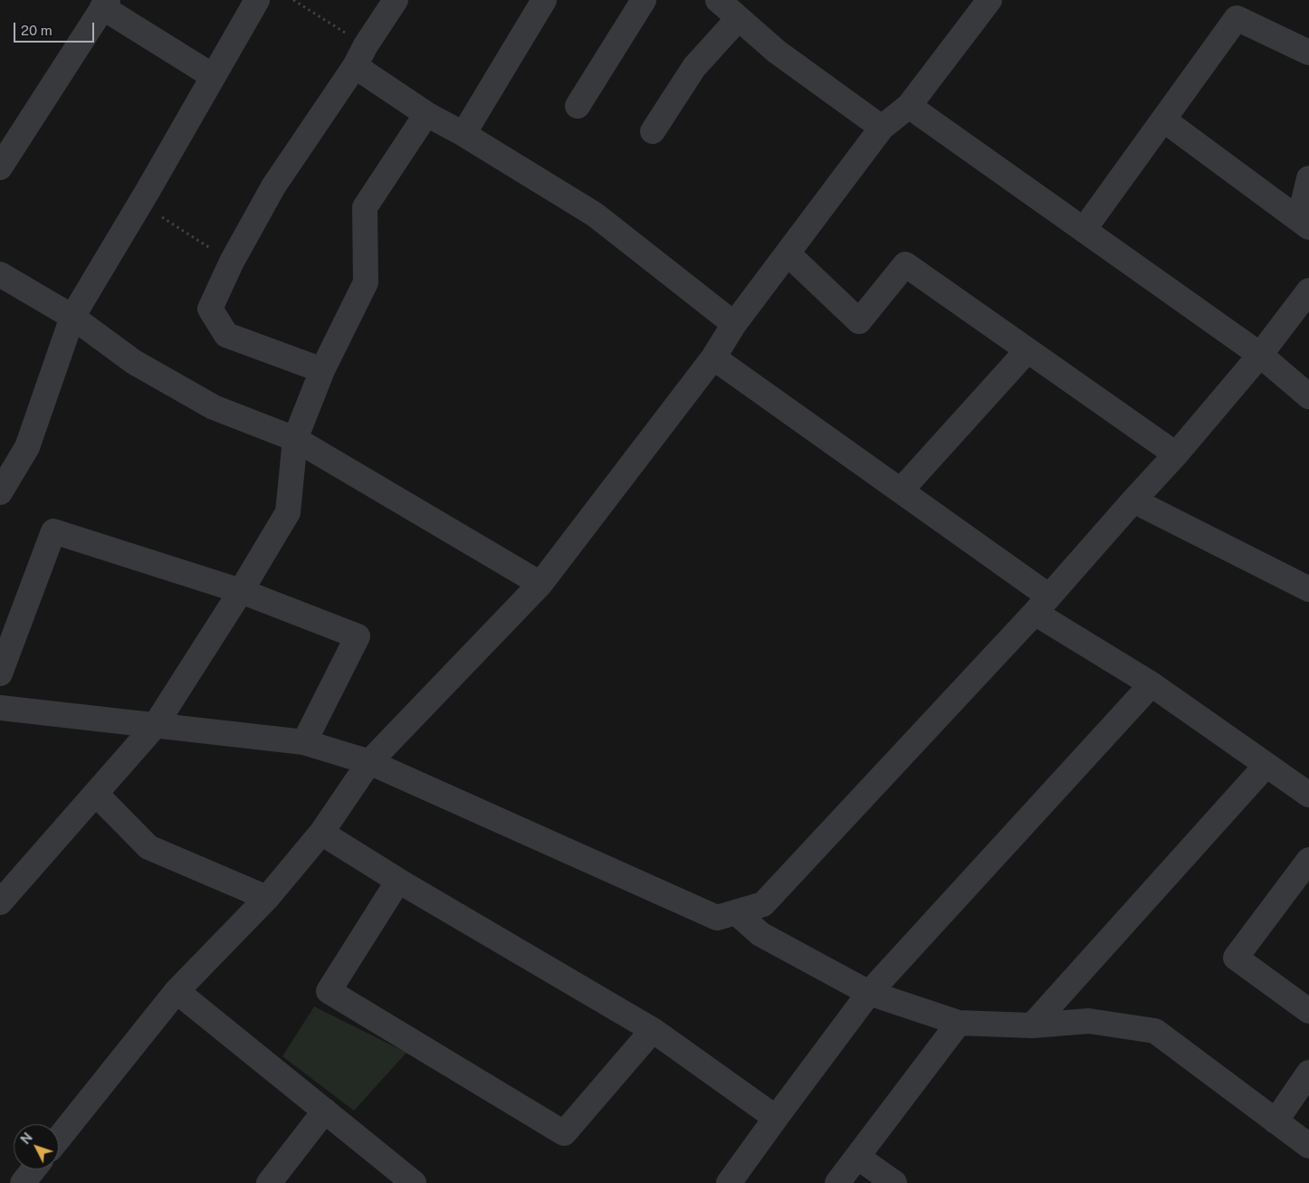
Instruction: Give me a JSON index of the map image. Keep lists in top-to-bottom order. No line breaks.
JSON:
{"scale_bar":"20 m","north":"top left"}
